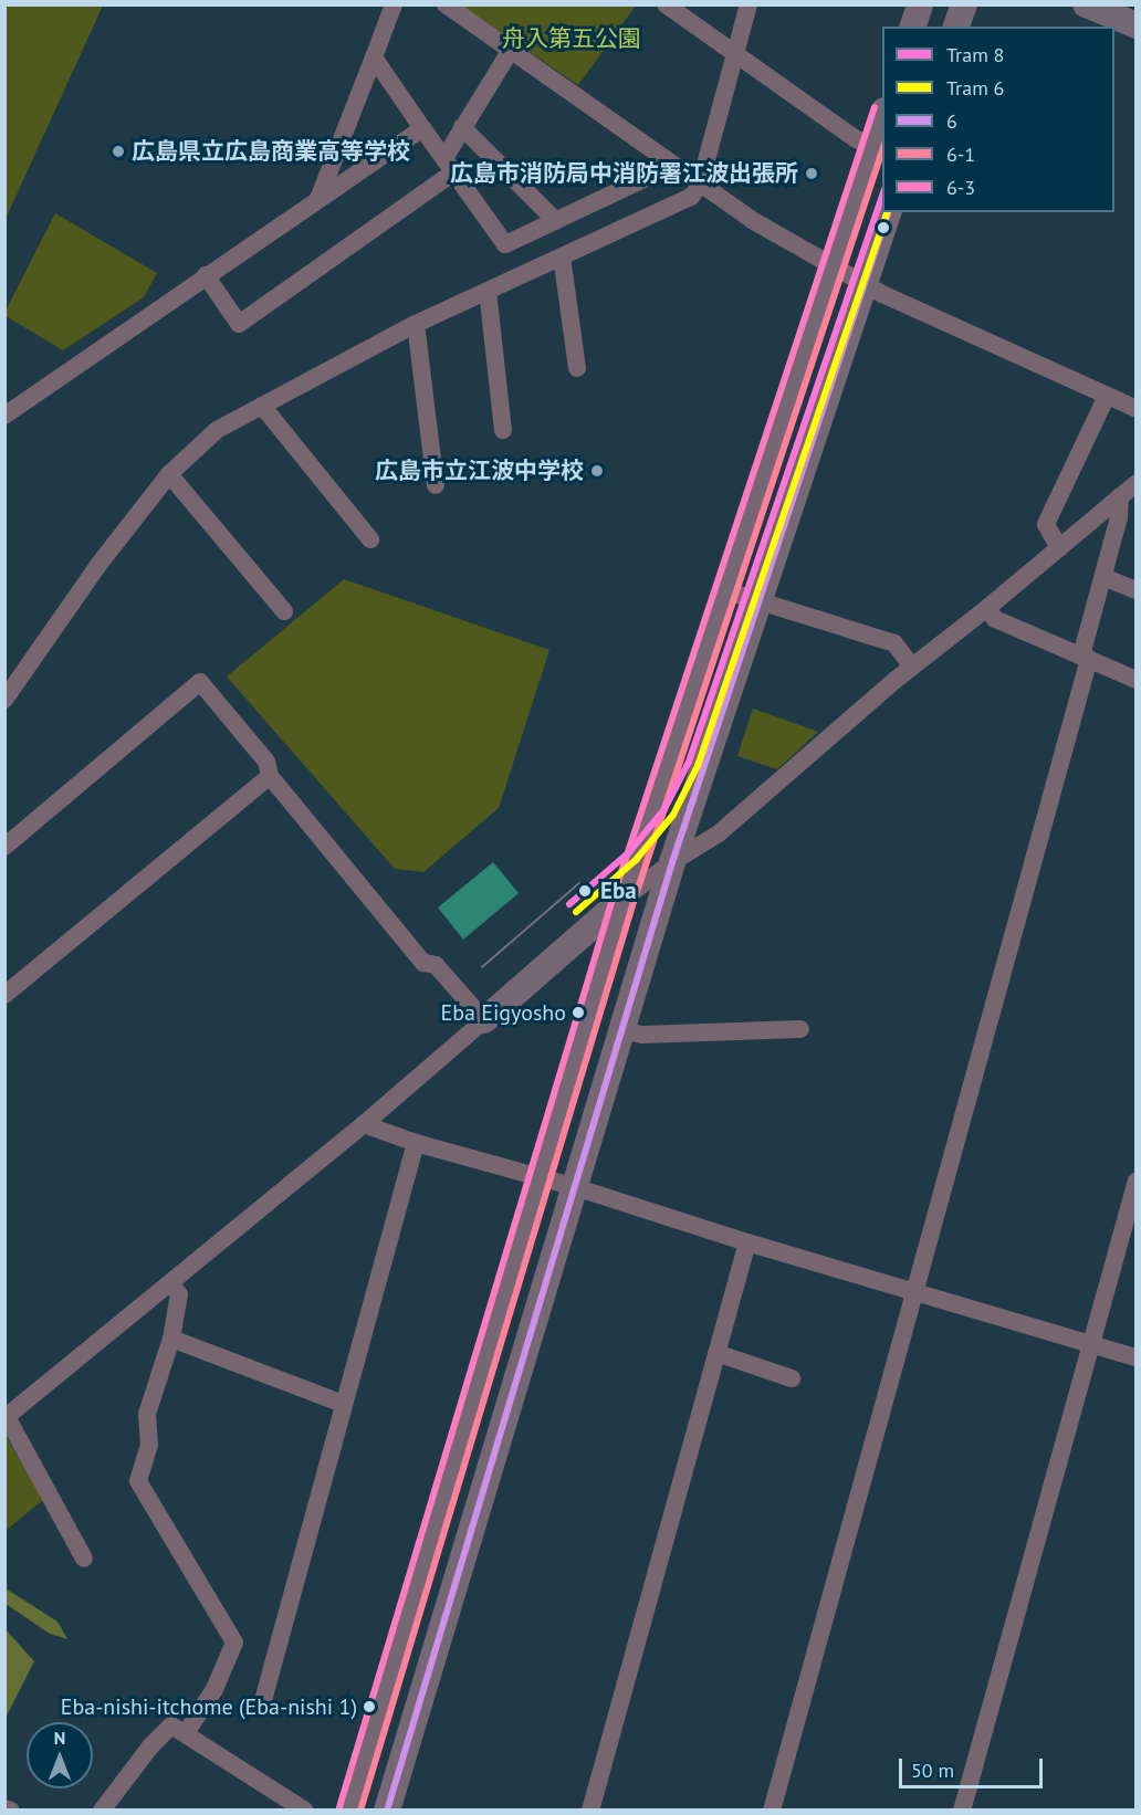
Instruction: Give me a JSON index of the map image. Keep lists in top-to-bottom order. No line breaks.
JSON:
{"parks":["舟入第五公園"],"places":["広島県立広島商業高等学校","広島市消防局中消防署江波出張所","広島市立江波中学校","Eba","Eba Eigyosho","Eba-nishi-itchome (Eba-nishi 1)"],"lines":["transit line 6-3","transit line 6-1","tram line 8","tram line 6","transit line 6"],"legend":["Tram 8","Tram 6","6","6-1","6-3"],"scale_bar":"50 m","north":"top"}
